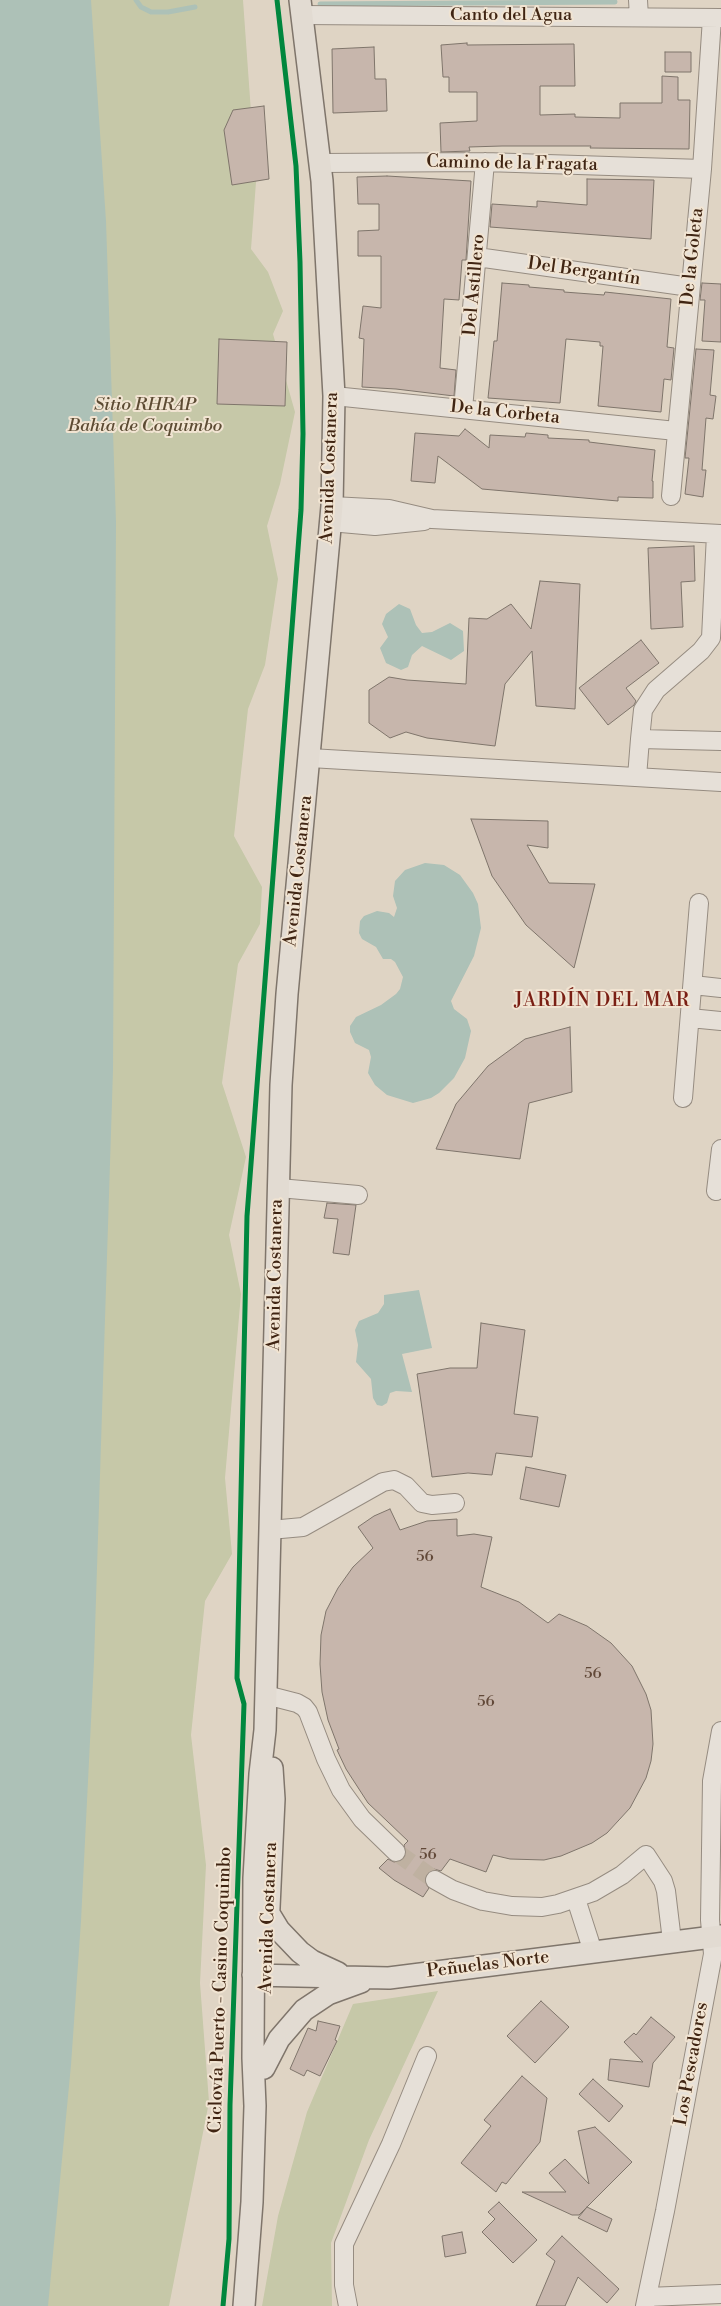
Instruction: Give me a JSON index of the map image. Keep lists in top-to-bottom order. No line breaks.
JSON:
{"streets":{"main road":["Avenida Costanera","Peñuelas Norte"],"street":["Canto del Agua","Camino de la Fragata","De la Goleta","Del Bergantín","Del Astillero","De la Corbeta","Los Pescadores"],"cycle path":["Ciclovía Puerto - Casino Coquimbo"]},"crossings":[["Canto del Agua","De la Goleta"],["Canto del Agua","Avenida Costanera"],["Camino de la Fragata","De la Goleta"],["Camino de la Fragata","Del Astillero"],["Camino de la Fragata","Avenida Costanera"],["De la Goleta","Del Bergantín"],["De la Goleta","De la Corbeta"],["Del Bergantín","Del Astillero"],["Del Astillero","De la Corbeta"],["De la Corbeta","Avenida Costanera"],["Avenida Costanera","Peñuelas Norte"],["Peñuelas Norte","Los Pescadores"]],"districts":["JARDÍN DEL MAR"],"parks":["Sitio RHRAP Bahía de Coquimbo"],"house_numbers":["56","56","56","56"]}
